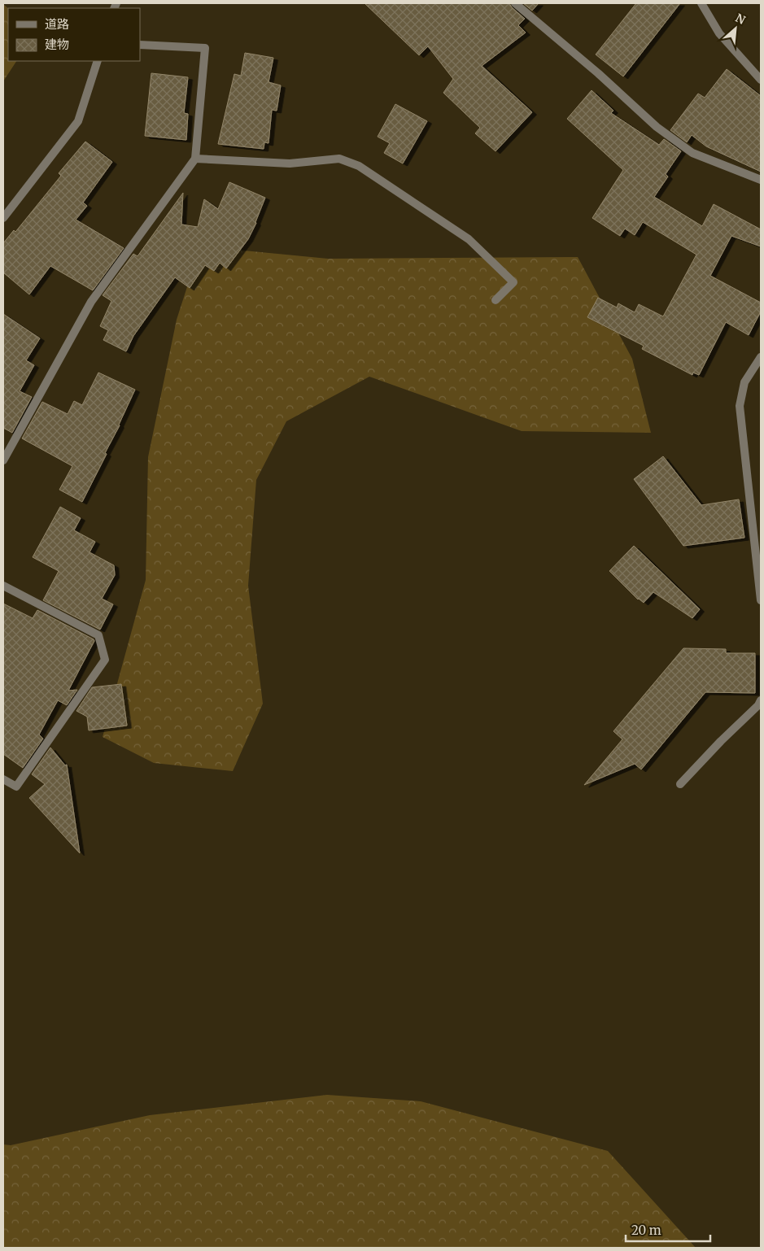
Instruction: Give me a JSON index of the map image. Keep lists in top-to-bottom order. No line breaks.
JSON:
{"legend":["道路","建物"],"scale_bar":"20 m","north":"top right"}
